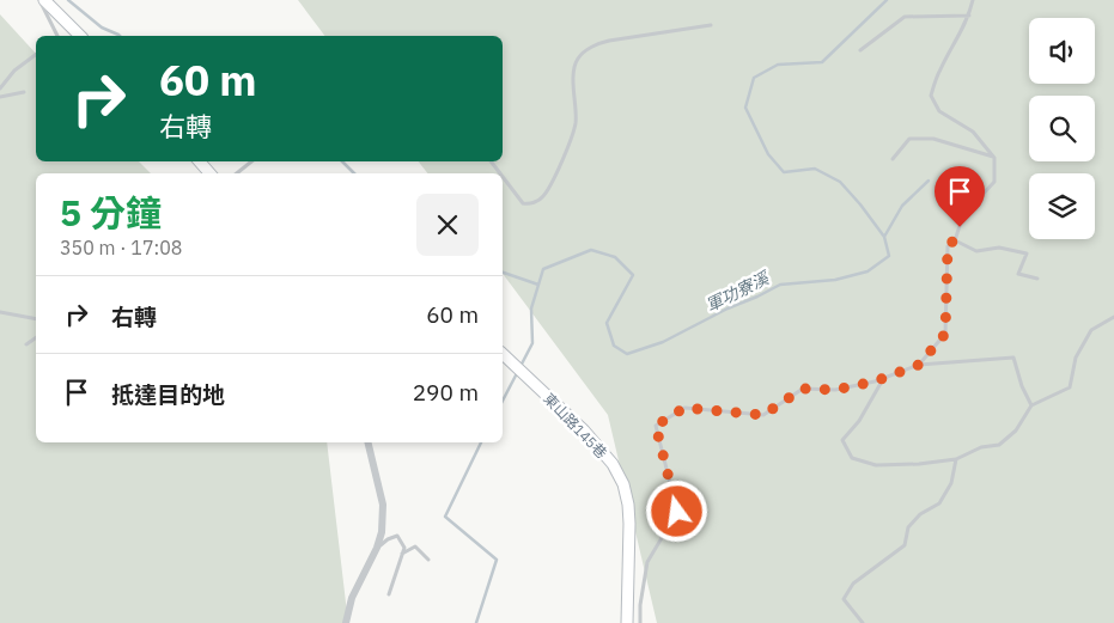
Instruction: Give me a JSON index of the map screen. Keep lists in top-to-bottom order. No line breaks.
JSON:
{"streets":{"street":["東山路145巷"]},"water":["軍功寮溪"],"page":{"turn":["60 m","右轉"],"heading":["5 分鐘","350 m · 17:08"],"list":[{"name":"右轉","value":"60 m"},{"name":"抵達目的地","value":"290 m"}]}}
